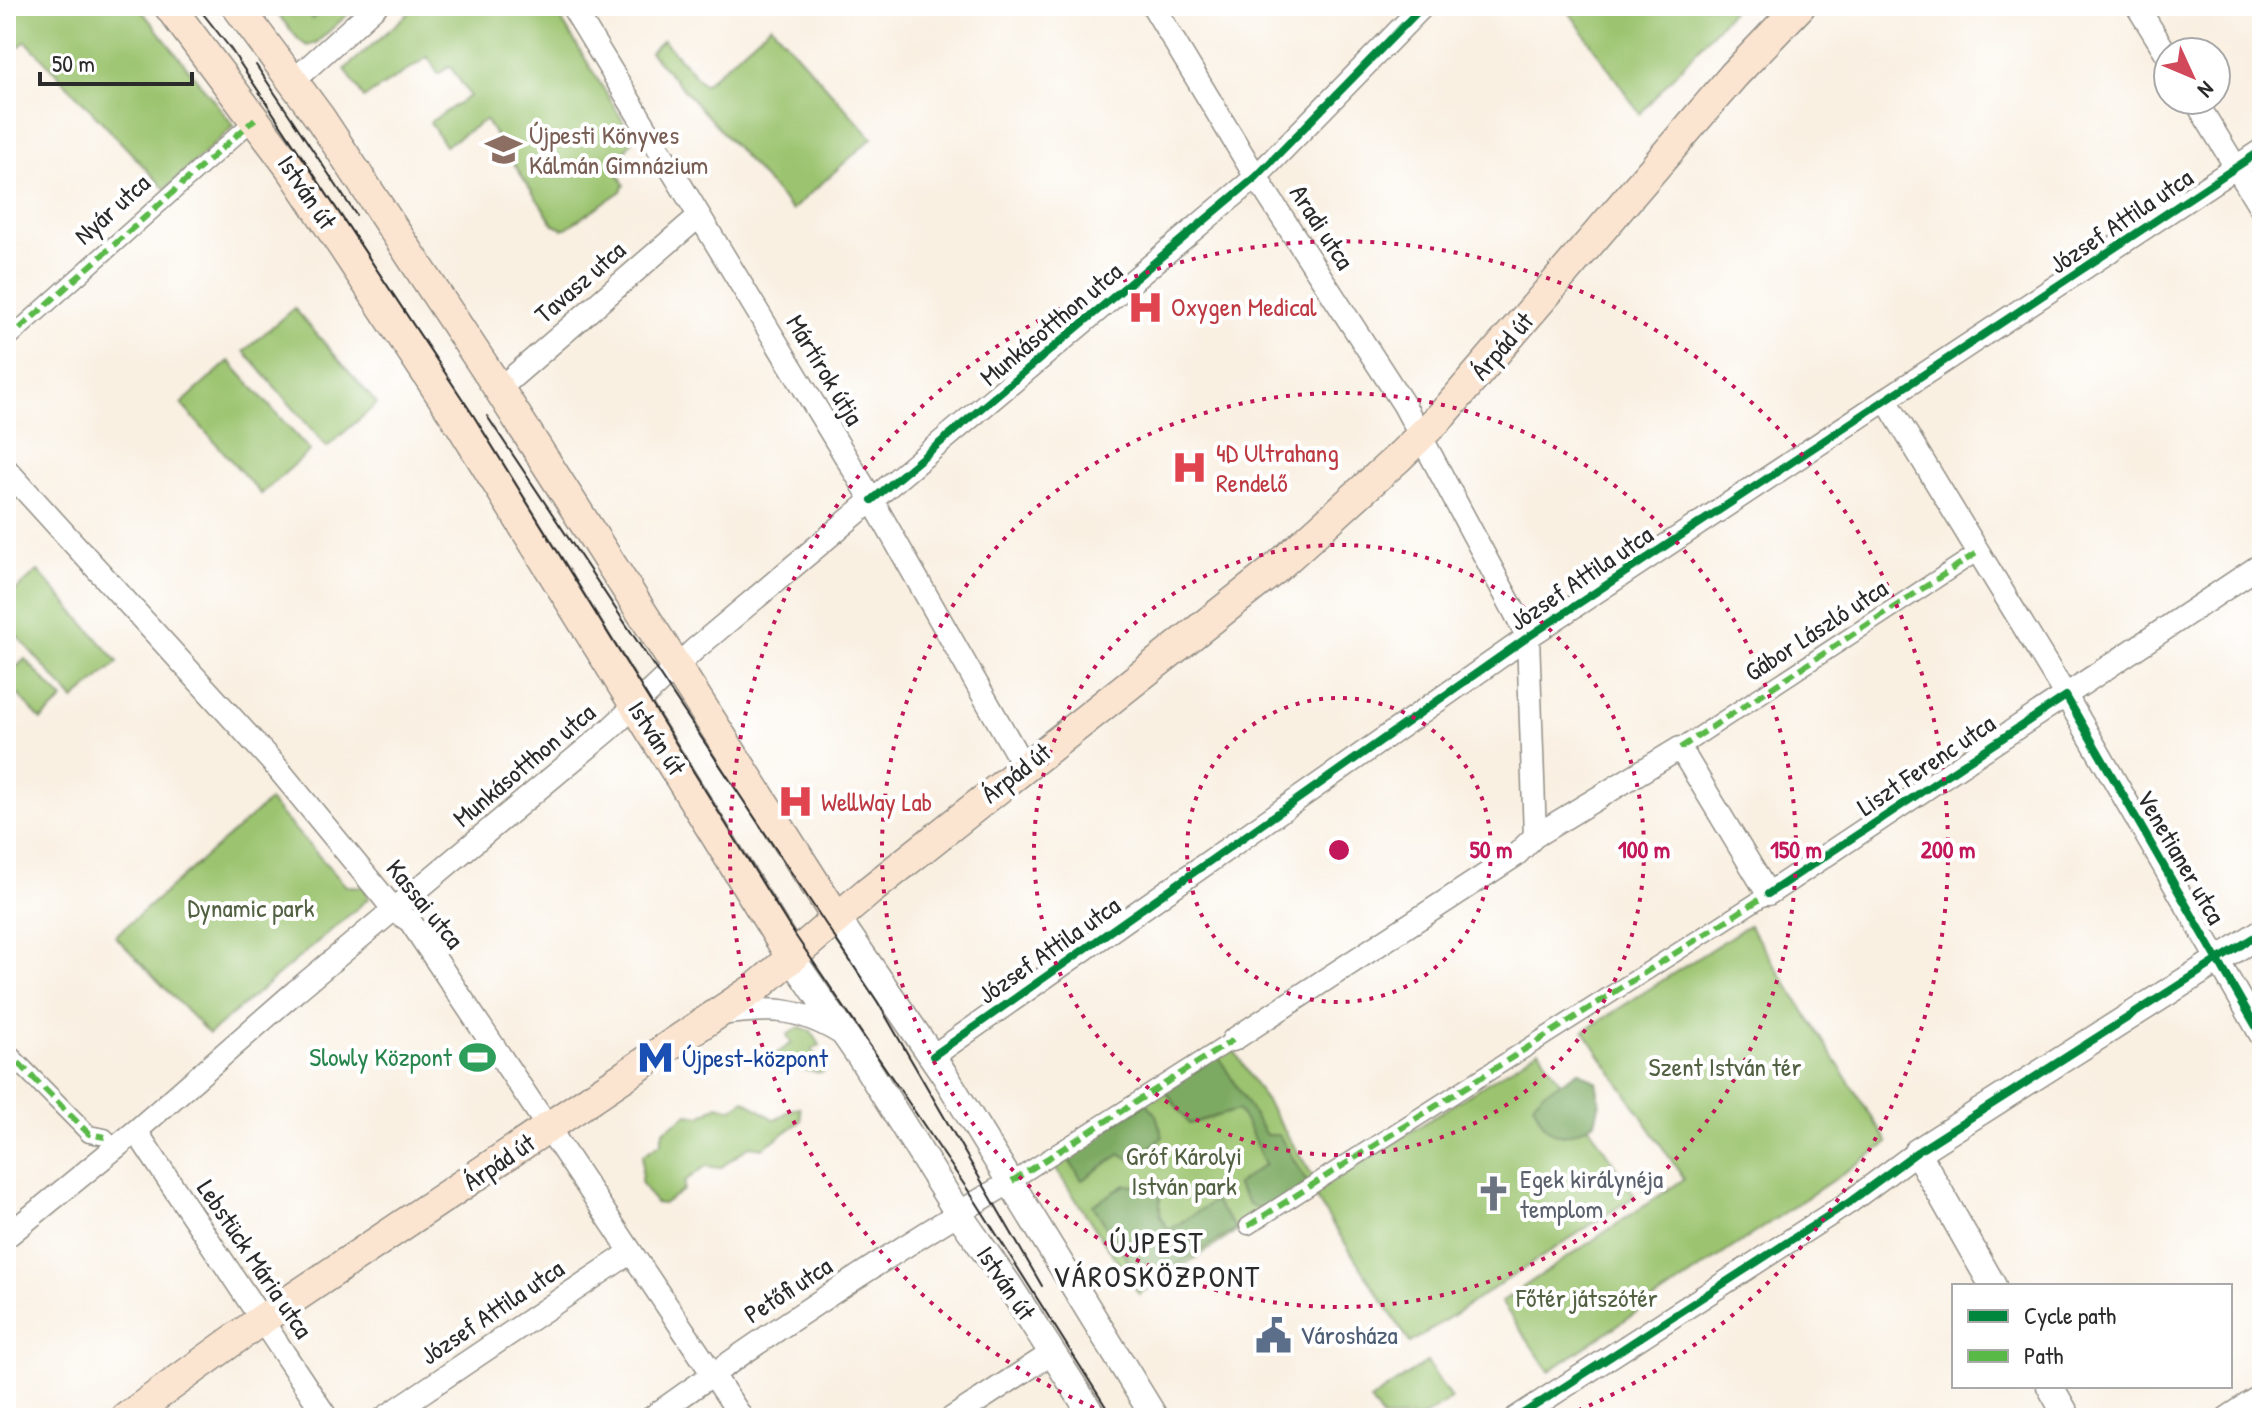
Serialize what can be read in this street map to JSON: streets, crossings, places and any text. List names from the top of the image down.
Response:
{
  "streets": {
    "main road": ["István út", "Árpád út"],
    "street": [
      "Nyár utca",
      "József Attila utca",
      "Aradi utca",
      "Tavasz utca",
      "Munkásotthon utca",
      "Mártírok útja",
      "Gábor László utca",
      "Liszt Ferenc utca",
      "Venetianer utca",
      "Kassai utca",
      "Lebstück Mária utca",
      "Petőfi utca"
    ]
  },
  "crossings": [
    ["István út", "Nyár utca"],
    ["István út", "József Attila utca"],
    ["István út", "Tavasz utca"],
    ["István út", "Munkásotthon utca"],
    ["István út", "Árpád út"],
    ["István út", "Petőfi utca"],
    ["József Attila utca", "Aradi utca"],
    ["József Attila utca", "Venetianer utca"],
    ["József Attila utca", "Kassai utca"],
    ["Aradi utca", "Munkásotthon utca"],
    ["Aradi utca", "Árpád út"],
    ["Tavasz utca", "Mártírok útja"],
    ["Munkásotthon utca", "Mártírok útja"],
    ["Munkásotthon utca", "Kassai utca"],
    ["Munkásotthon utca", "Lebstück Mária utca"],
    ["Árpád út", "Mártírok útja"],
    ["Árpád út", "Kassai utca"],
    ["Árpád út", "Lebstück Mária utca"],
    ["Gábor László utca", "Venetianer utca"],
    ["Liszt Ferenc utca", "Venetianer utca"],
    ["Kassai utca", "Petőfi utca"]
  ],
  "districts": ["ÚJPEST VÁROSKÖZPONT"],
  "parks": [
    "Dynamic park",
    "Szent István tér",
    "Gróf Károlyi István park",
    "Főtér játszótér"
  ],
  "places": {
    "school or university": ["Újpesti Könyves Kálmán Gimnázium"],
    "hospital": ["Oxygen Medical", "4D Ultrahang Rendelő", "WellWay Lab"],
    "sports": ["Slowly Központ"],
    "metro station": ["Újpest-központ"],
    "church": ["Egek királynéja templom"],
    "public building": ["Városháza"]
  },
  "legend": ["Cycle path", "Path"],
  "scale_bar": "50 m",
  "north": "bottom right",
  "rings": [
    "50 m",
    "100 m",
    "150 m",
    "200 m"
  ]
}
